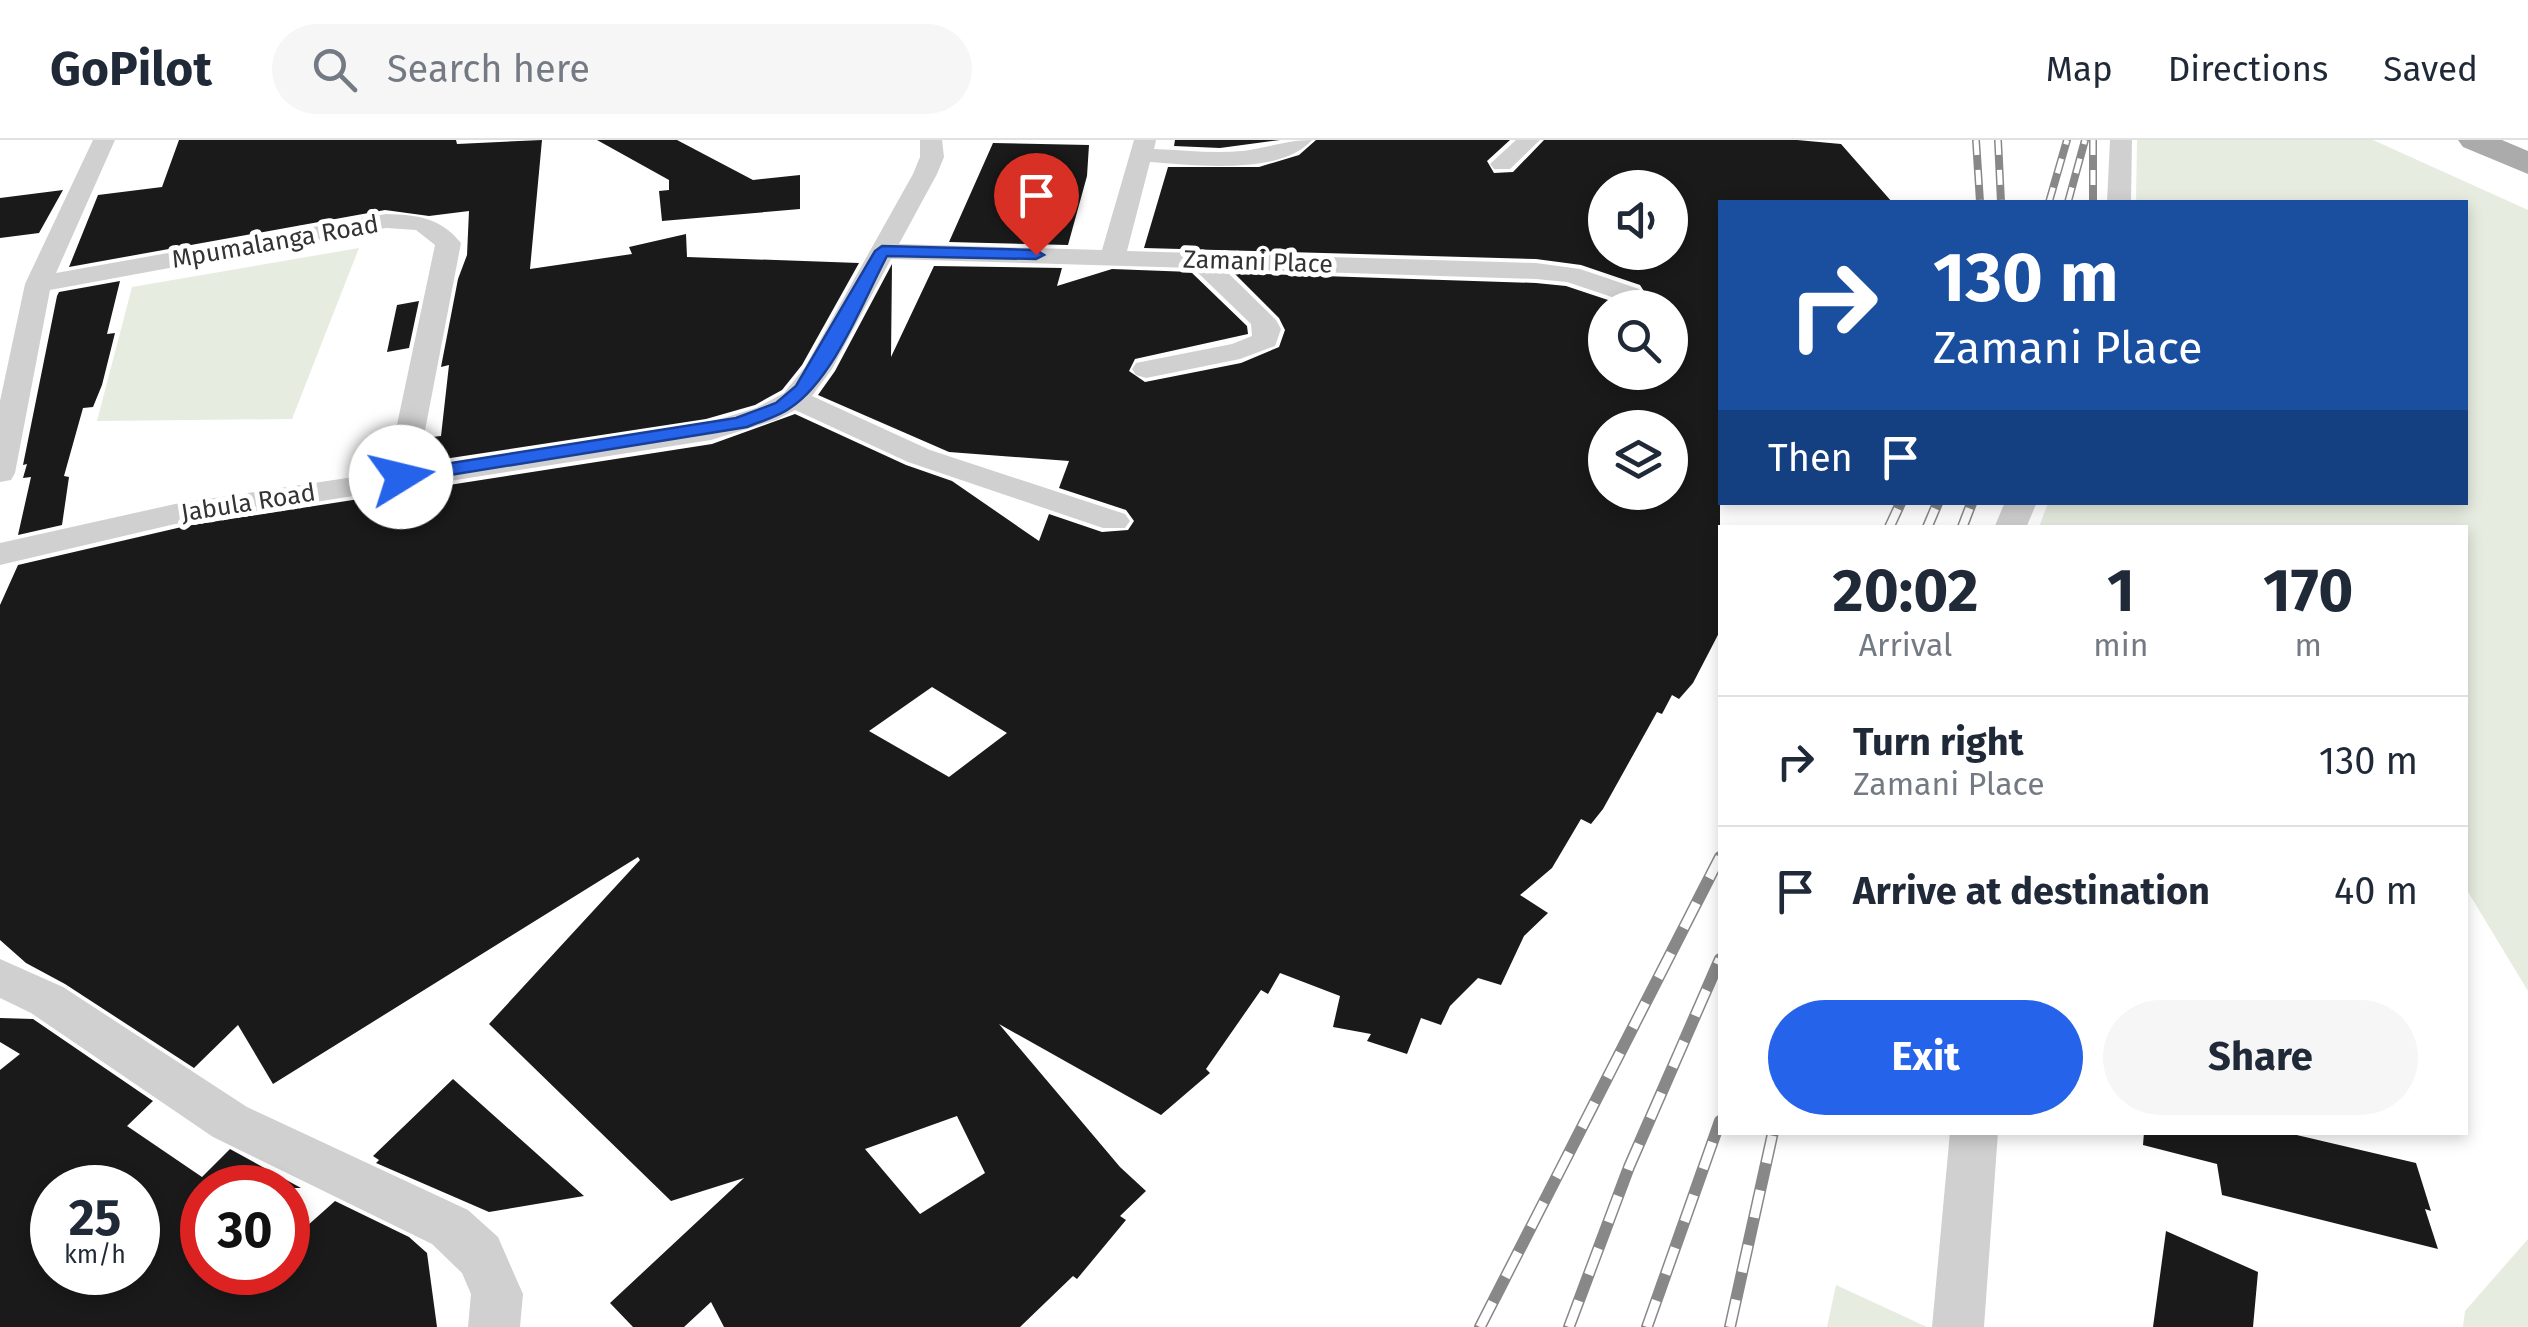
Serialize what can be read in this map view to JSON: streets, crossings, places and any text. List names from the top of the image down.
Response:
{
  "streets": {
    "street": ["Mpumalanga Road", "Zamani Place", "Jabula Road"]
  },
  "crossings": [
    ["Mpumalanga Road", "Jabula Road"],
    ["Zamani Place", "Jabula Road"]
  ],
  "page": {
    "header": "GoPilot",
    "search": "Search here",
    "nav": ["Map", "Directions", "Saved"],
    "turn": ["130 m", "Zamani Place"],
    "then": "Then",
    "eta": [
      "20:02",
      "Arrival",
      "1",
      "min",
      "170",
      "m"
    ],
    "list": [
      {
        "name": "Turn right",
        "note": "Zamani Place",
        "value": "130 m"
      },
      {
        "name": "Arrive at destination",
        "value": "40 m"
      }
    ],
    "buttons": ["Exit", "Share"],
    "speed": "25 km/h",
    "limit": "30"
  }
}
